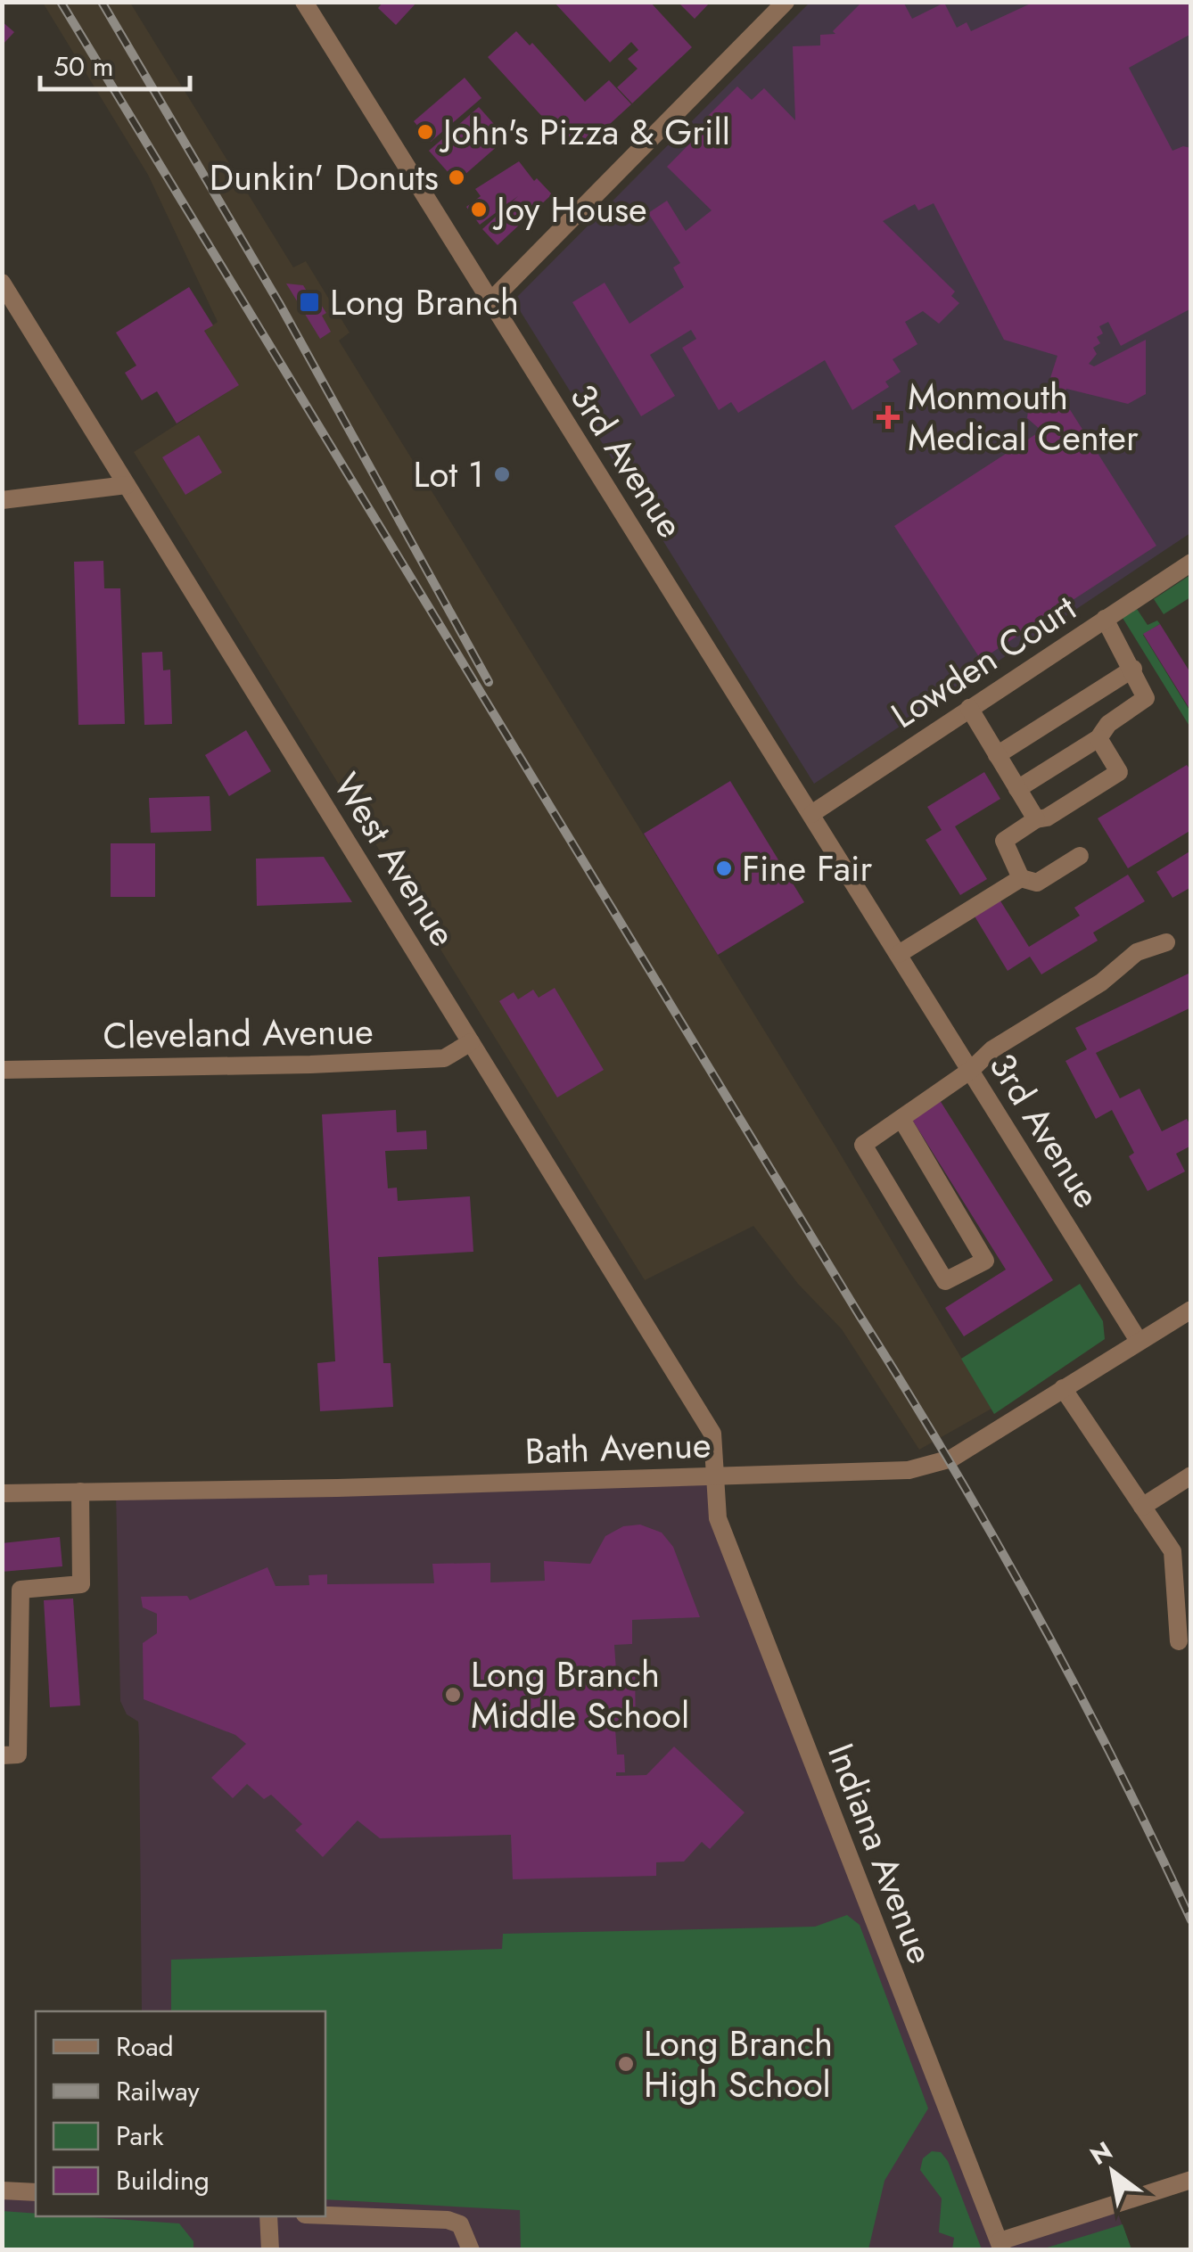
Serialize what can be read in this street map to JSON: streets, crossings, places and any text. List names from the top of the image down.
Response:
{
  "streets": {
    "street": [
      "3rd Avenue",
      "Lowden Court",
      "West Avenue",
      "Cleveland Avenue",
      "Bath Avenue",
      "Indiana Avenue"
    ]
  },
  "crossings": [
    ["3rd Avenue", "Lowden Court"],
    ["3rd Avenue", "Bath Avenue"],
    ["West Avenue", "Cleveland Avenue"],
    ["West Avenue", "Bath Avenue"],
    ["West Avenue", "Indiana Avenue"],
    ["Bath Avenue", "Indiana Avenue"]
  ],
  "places": {
    "other": [
      "John's Pizza & Grill",
      "Dunkin' Donuts",
      "Joy House",
      "Lot 1",
      "Fine Fair",
      "Long Branch Middle School",
      "Long Branch High School"
    ],
    "transit": ["Long Branch"],
    "health": ["Monmouth Medical Center"]
  },
  "legend": [
    "Road",
    "Railway",
    "Park",
    "Building"
  ],
  "scale_bar": "50 m",
  "north": "top left"
}
